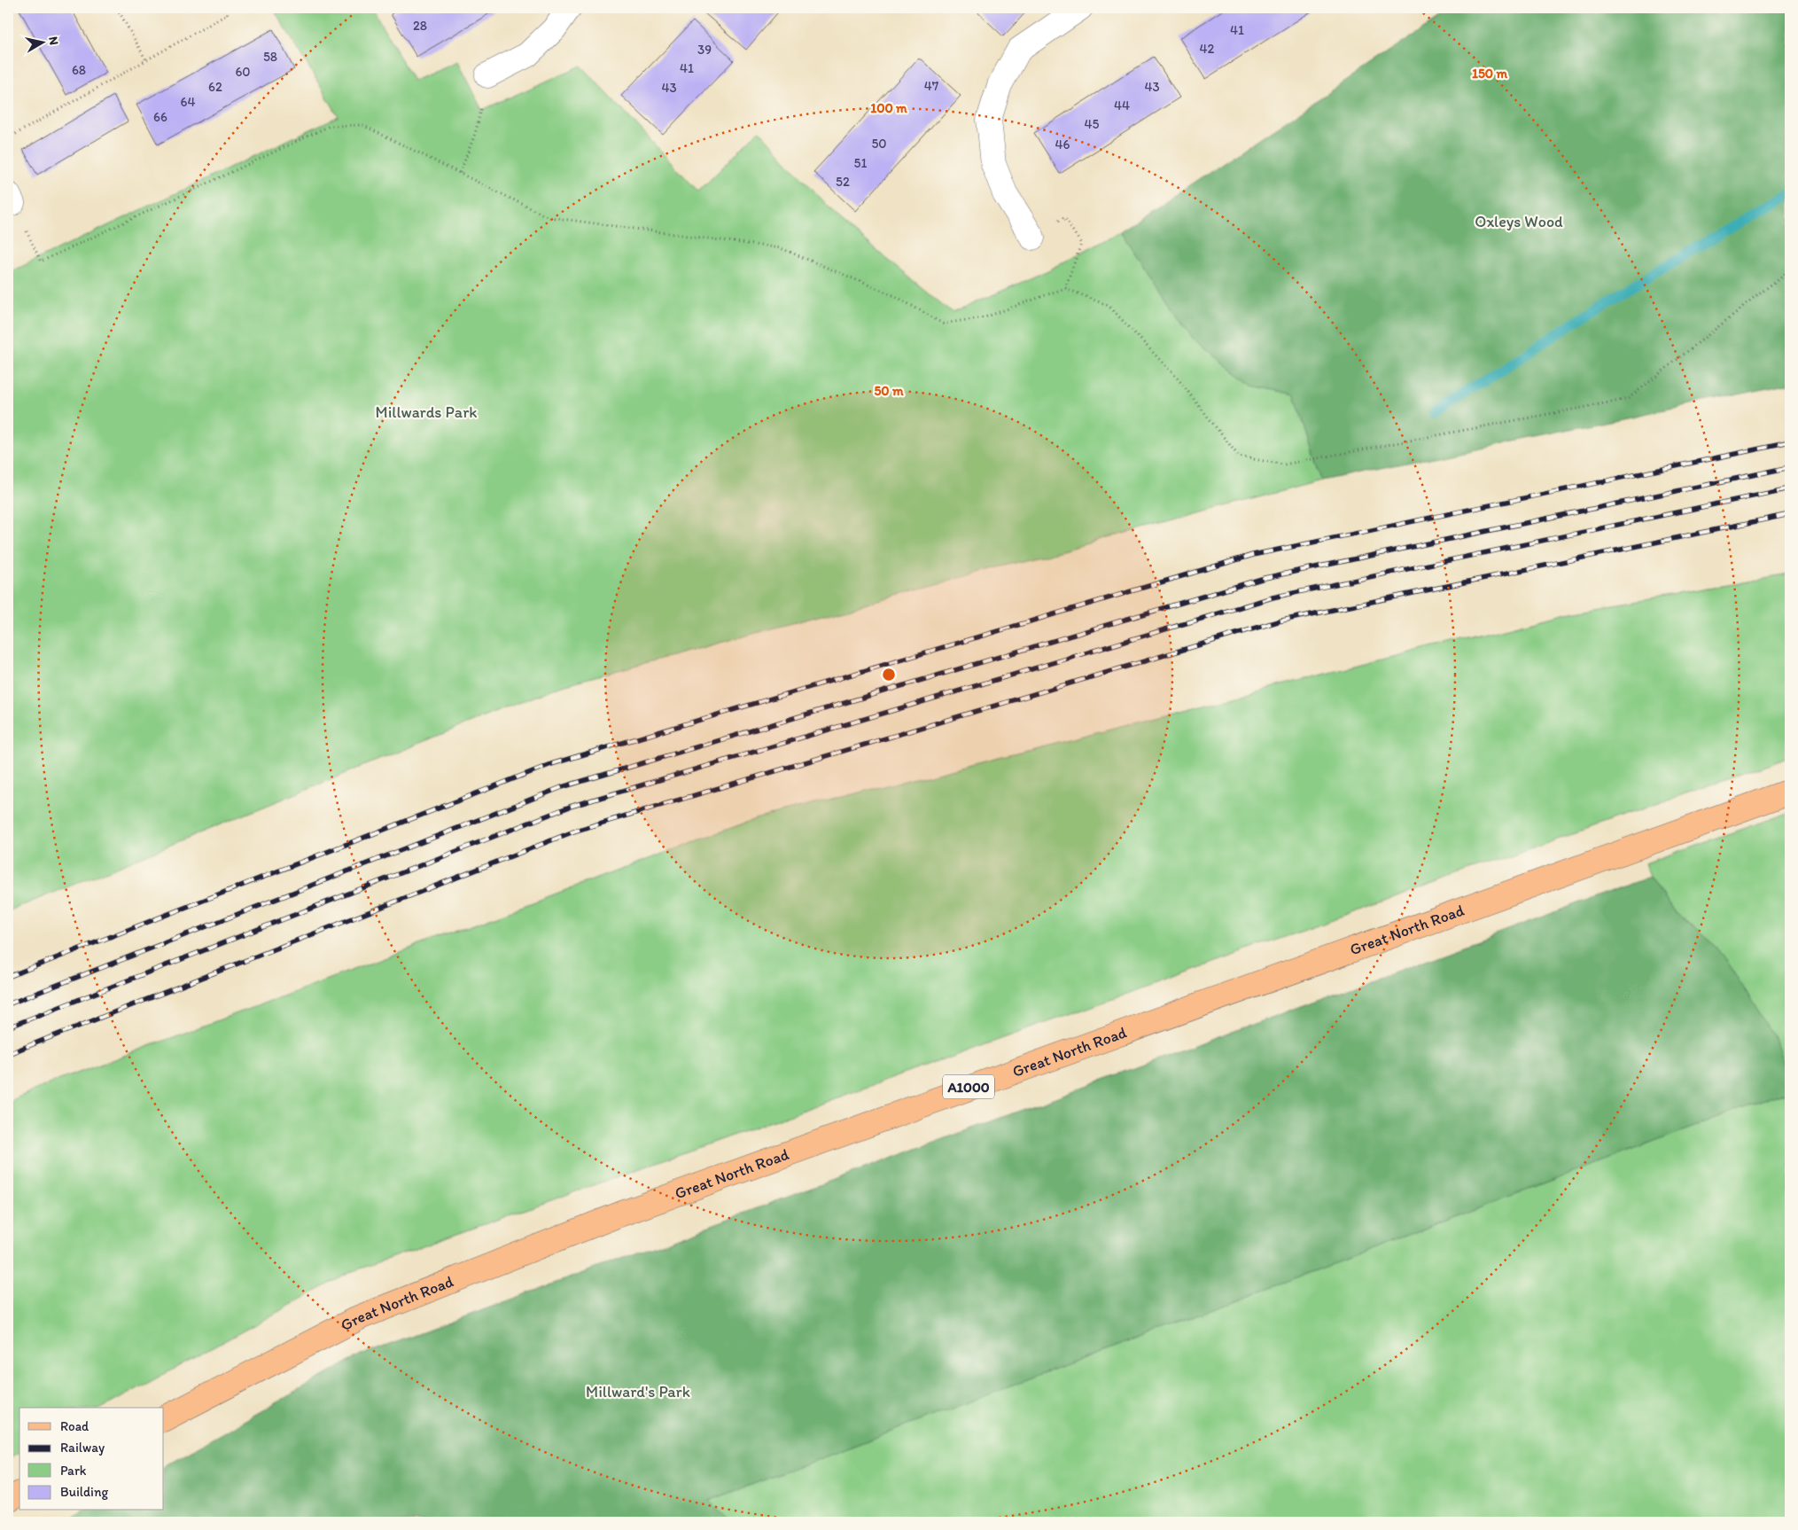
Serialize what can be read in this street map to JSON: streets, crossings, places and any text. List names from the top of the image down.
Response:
{
  "streets": {
    "main road": ["Great North Road", "A1000"]
  },
  "parks": ["Oxleys Wood", "Millwards Park", "Millward's Park"],
  "house_numbers": [
    "28",
    "41",
    "42",
    "39",
    "58",
    "41",
    "68",
    "60",
    "47",
    "62",
    "43",
    "43",
    "64",
    "44",
    "66",
    "45",
    "50",
    "46",
    "51",
    "52"
  ],
  "legend": [
    "Road",
    "Railway",
    "Park",
    "Building"
  ],
  "north": "right",
  "rings": ["150 m", "100 m", "50 m"]
}
